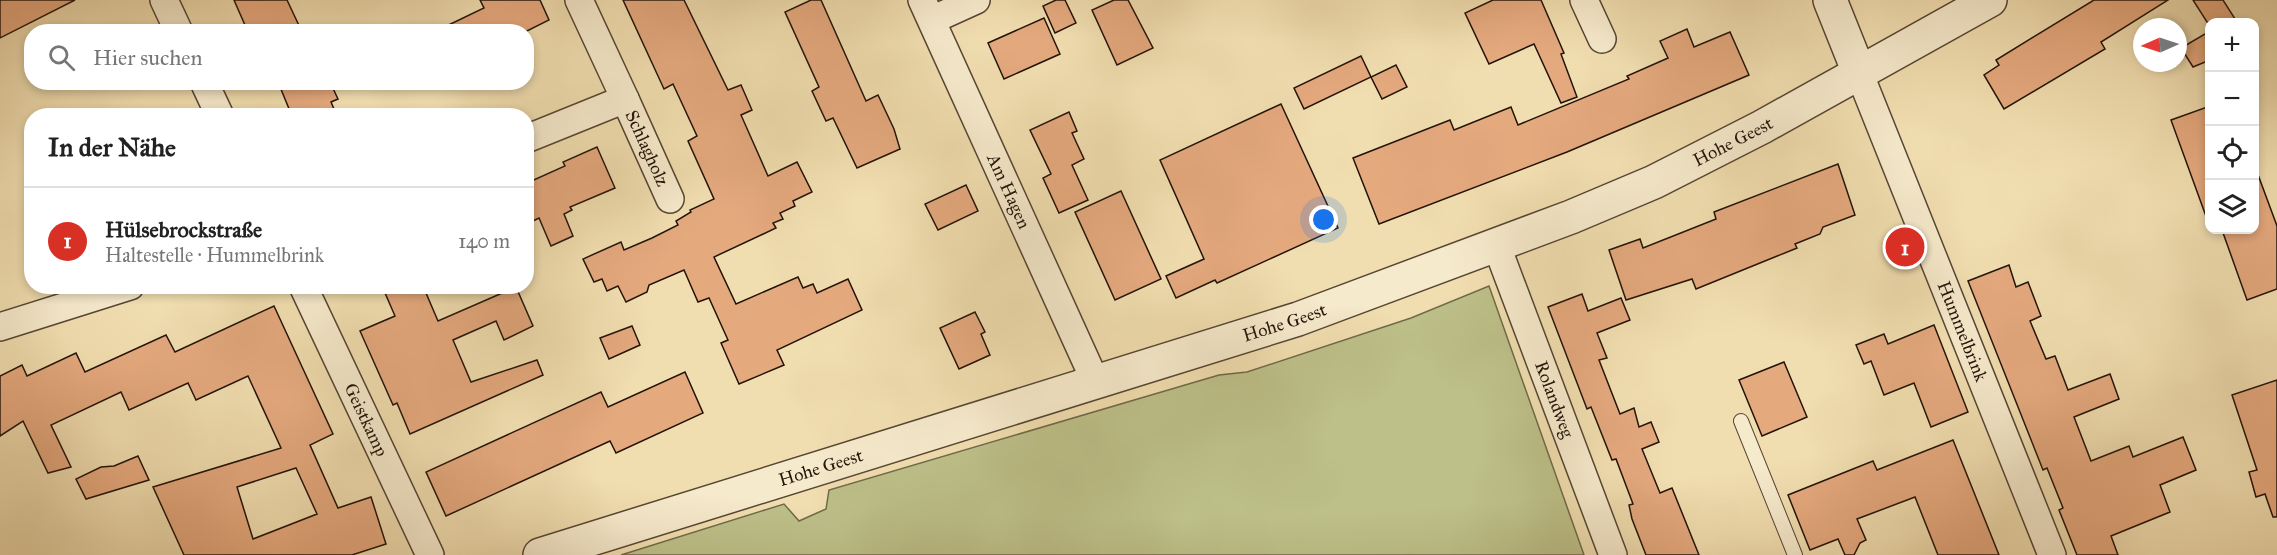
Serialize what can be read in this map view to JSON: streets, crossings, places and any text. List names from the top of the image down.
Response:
{
  "streets": {
    "street": [
      "Hohe Geest",
      "Schlagholz",
      "Am Hagen",
      "Hummelbrink",
      "Rolandweg",
      "Geistkamp"
    ]
  },
  "crossings": [
    ["Hohe Geest", "Am Hagen"],
    ["Hohe Geest", "Hummelbrink"],
    ["Hohe Geest", "Rolandweg"]
  ],
  "north": "left",
  "page": {
    "map_buttons": ["+", "−"],
    "search": "Hier suchen",
    "heading": "In der Nähe",
    "list": [
      {
        "mark": "1",
        "name": "Hülsebrockstraße",
        "note": "Haltestelle · Hummelbrink",
        "value": "140 m"
      }
    ],
    "pins": "1"
  }
}
